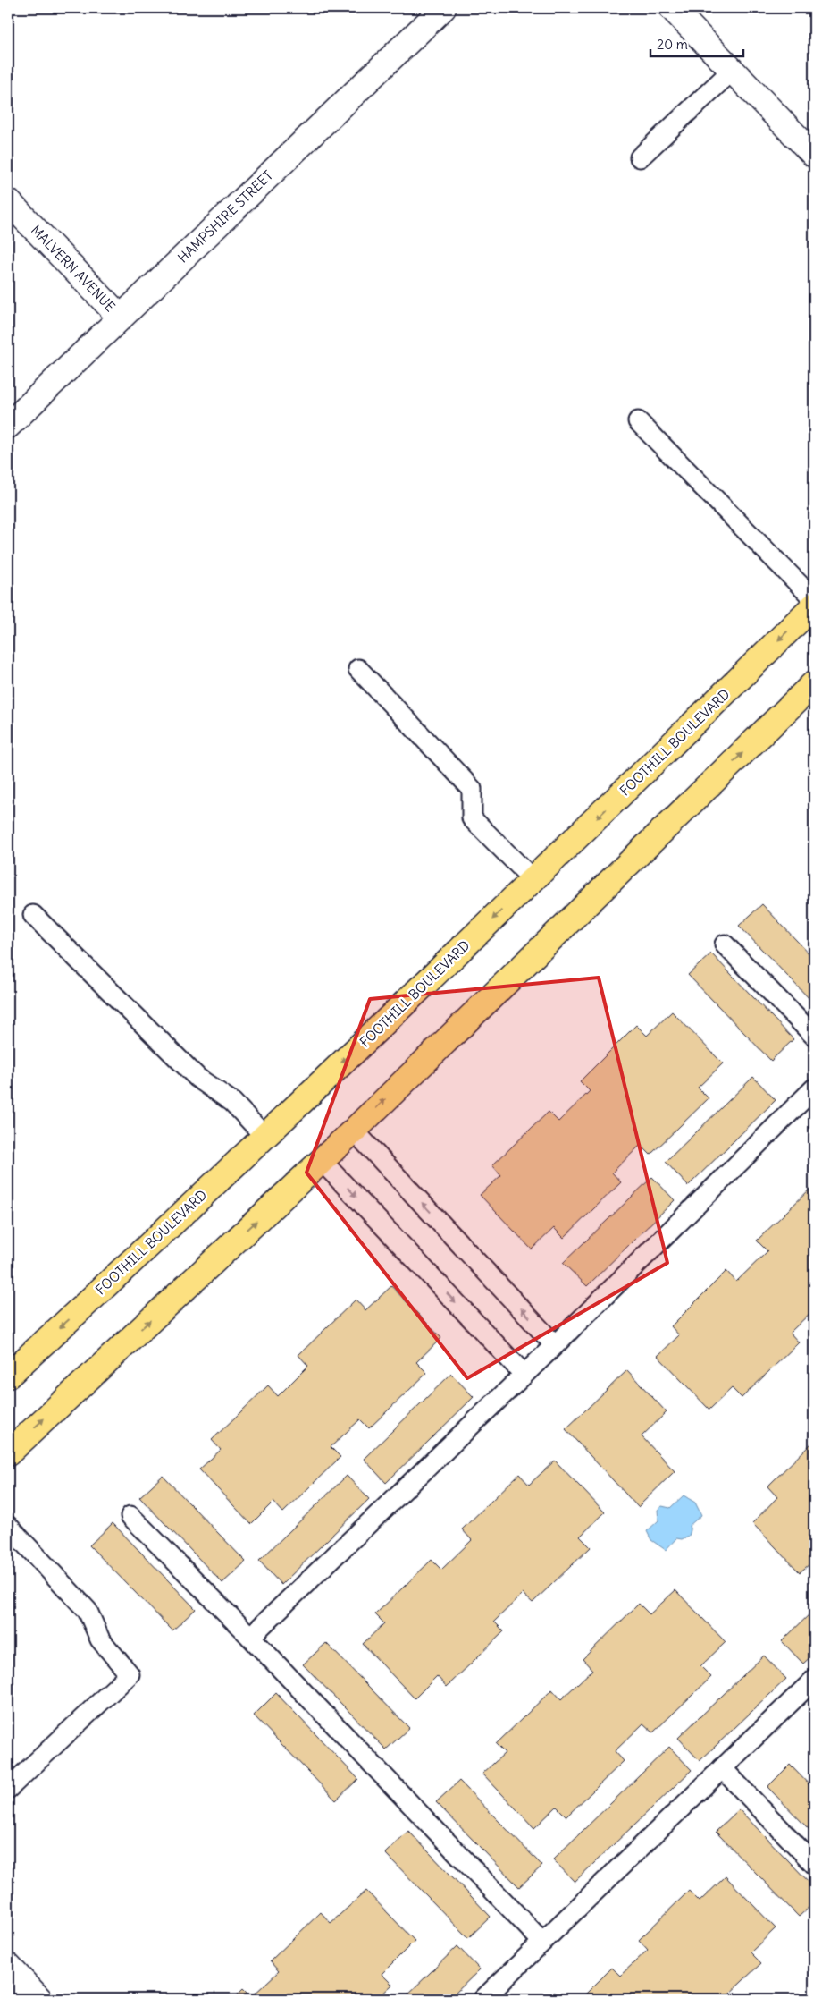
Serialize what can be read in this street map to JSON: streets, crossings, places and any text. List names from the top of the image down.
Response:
{
  "streets": {
    "main road": ["FOOTHILL BOULEVARD"],
    "street": ["HAMPSHIRE STREET", "MALVERN AVENUE"]
  },
  "crossings": [
    ["HAMPSHIRE STREET", "MALVERN AVENUE"]
  ],
  "scale_bar": "20 m"
}
